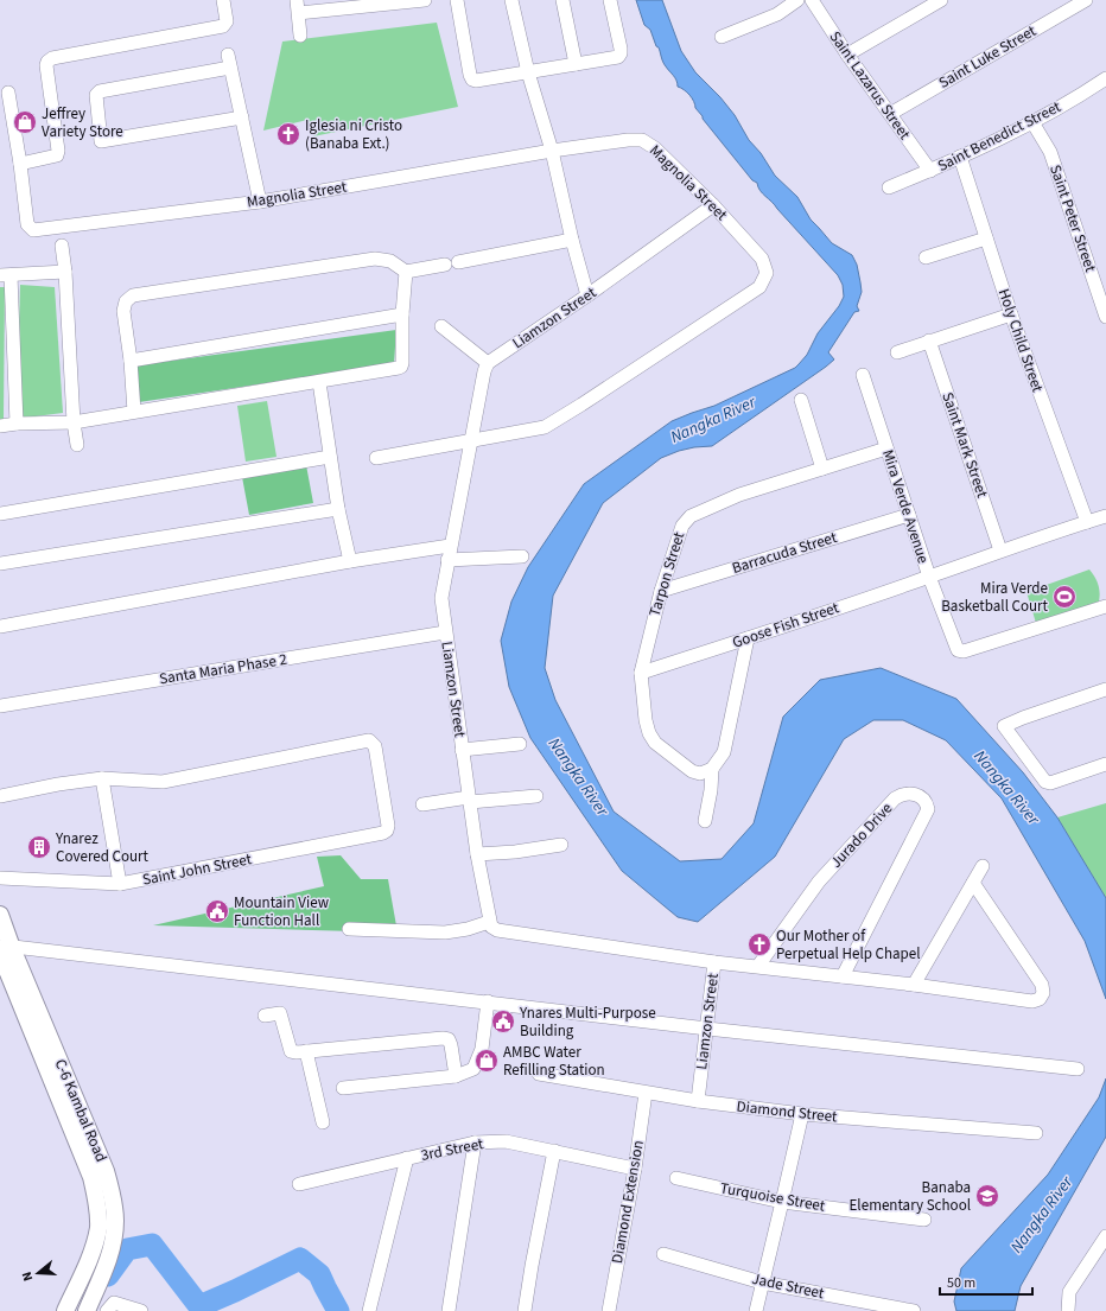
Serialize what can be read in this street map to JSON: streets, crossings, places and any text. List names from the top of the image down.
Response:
{
  "streets": {
    "main road": ["C-6 Kambal Road"],
    "street": [
      "Saint Luke Street",
      "Saint Lazarus Street",
      "Saint Benedict Street",
      "Magnolia Street",
      "Saint Peter Street",
      "Liamzon Street",
      "Holy Child Street",
      "Saint Mark Street",
      "Mira Verde Avenue",
      "Barracuda Street",
      "Tarpon Street",
      "Goose Fish Street",
      "Santa Maria Phase 2",
      "Jurado Drive",
      "Saint John Street",
      "Diamond Street",
      "3rd Street",
      "Turquoise Street",
      "Diamond Extension",
      "Jade Street"
    ]
  },
  "crossings": [
    ["Saint Luke Street", "Saint Lazarus Street"],
    ["Saint Lazarus Street", "Saint Benedict Street"],
    ["Saint Benedict Street", "Saint Peter Street"],
    ["Saint Benedict Street", "Holy Child Street"],
    ["Magnolia Street", "Liamzon Street"],
    ["Liamzon Street", "Santa Maria Phase 2"],
    ["Liamzon Street", "Diamond Street"],
    ["Holy Child Street", "Goose Fish Street"],
    ["Saint Mark Street", "Goose Fish Street"],
    ["Mira Verde Avenue", "Barracuda Street"],
    ["Mira Verde Avenue", "Tarpon Street"],
    ["Mira Verde Avenue", "Goose Fish Street"],
    ["Barracuda Street", "Tarpon Street"],
    ["Tarpon Street", "Goose Fish Street"],
    ["Diamond Street", "Diamond Extension"],
    ["3rd Street", "Diamond Extension"]
  ],
  "water": ["Nangka River"],
  "places": {
    "shop": ["Jeffrey Variety Store", "AMBC Water Refilling Station"],
    "church": ["Iglesia ni Cristo (Banaba Ext.)", "Our Mother of Perpetual Help Chapel"],
    "sports": ["Mira Verde Basketball Court"],
    "building": ["Ynarez Covered Court"],
    "public building": ["Mountain View Function Hall", "Ynares Multi-Purpose Building"],
    "school or university": ["Banaba Elementary School"]
  },
  "scale_bar": "50 m",
  "north": "left"
}
